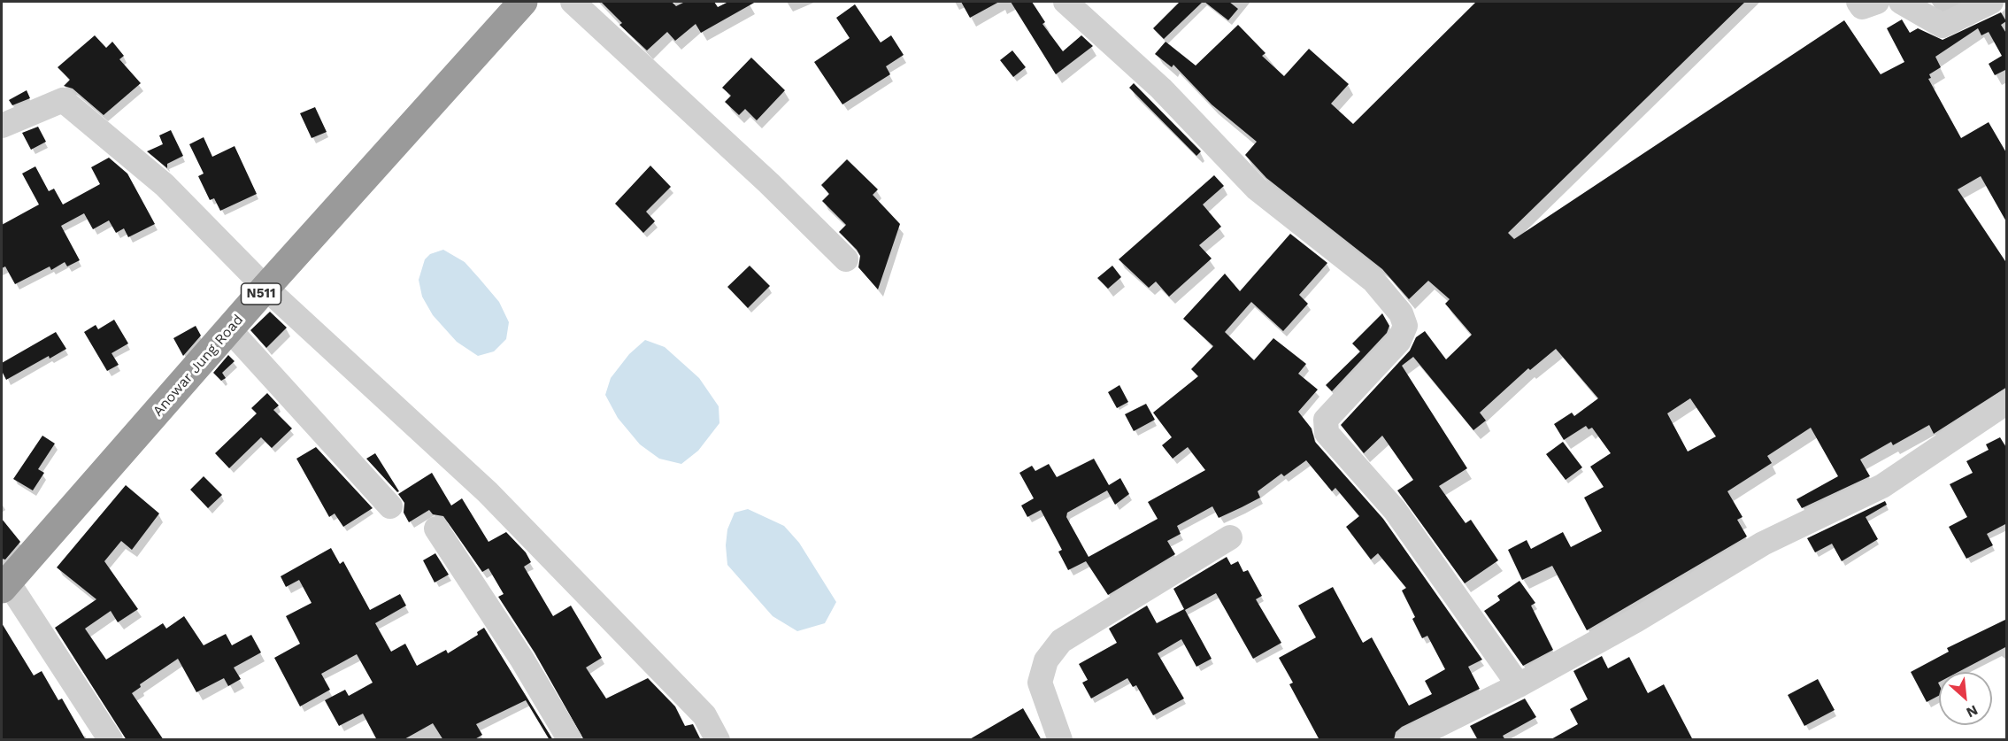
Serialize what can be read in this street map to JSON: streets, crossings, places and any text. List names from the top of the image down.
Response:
{
  "streets": {
    "highway": ["N511", "Anowar Jung Road"]
  },
  "north": "bottom right"
}
